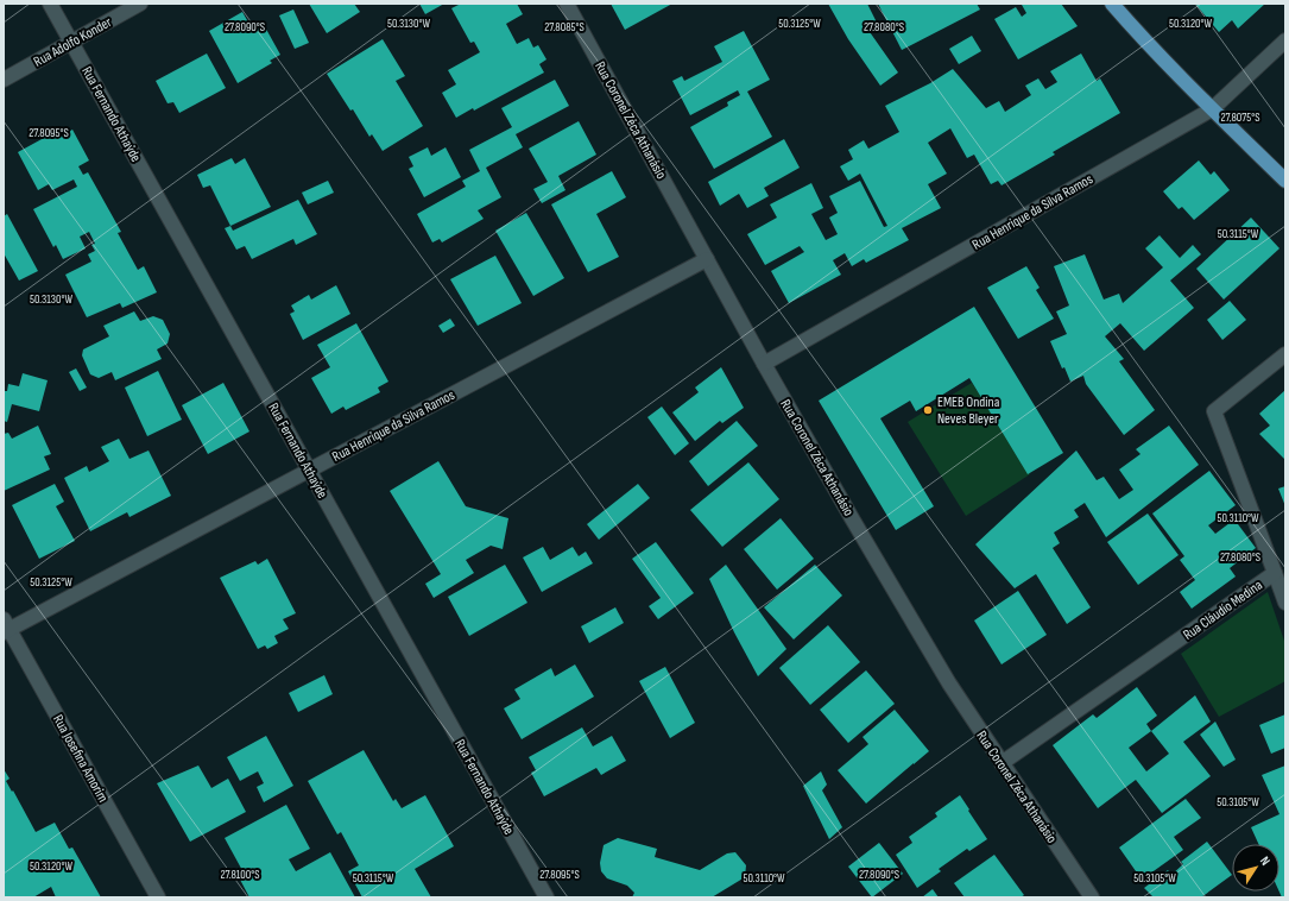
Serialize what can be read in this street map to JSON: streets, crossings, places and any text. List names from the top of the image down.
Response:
{
  "streets": {
    "street": [
      "Rua Adolfo Konder",
      "Rua Fernando Athaýde",
      "Rua Coronel Zéca Athanásio",
      "Rua Henrique da Silva Ramos",
      "Rua Cláudio Medina",
      "Rua Josefina Amorim"
    ]
  },
  "crossings": [
    ["Rua Adolfo Konder", "Rua Fernando Athaýde"],
    ["Rua Fernando Athaýde", "Rua Henrique da Silva Ramos"],
    ["Rua Coronel Zéca Athanásio", "Rua Henrique da Silva Ramos"],
    ["Rua Coronel Zéca Athanásio", "Rua Cláudio Medina"],
    ["Rua Henrique da Silva Ramos", "Rua Josefina Amorim"]
  ],
  "places": ["EMEB Ondina Neves Bleyer"],
  "north": "top right",
  "coordinates": [
    "50.3130°W",
    "50.3125°W",
    "50.3120°W",
    "27.8090°S",
    "27.8085°S",
    "27.8080°S",
    "27.8075°S",
    "27.8095°S",
    "50.3115°W",
    "50.3110°W",
    "50.3105°W",
    "27.8100°S"
  ]
}
